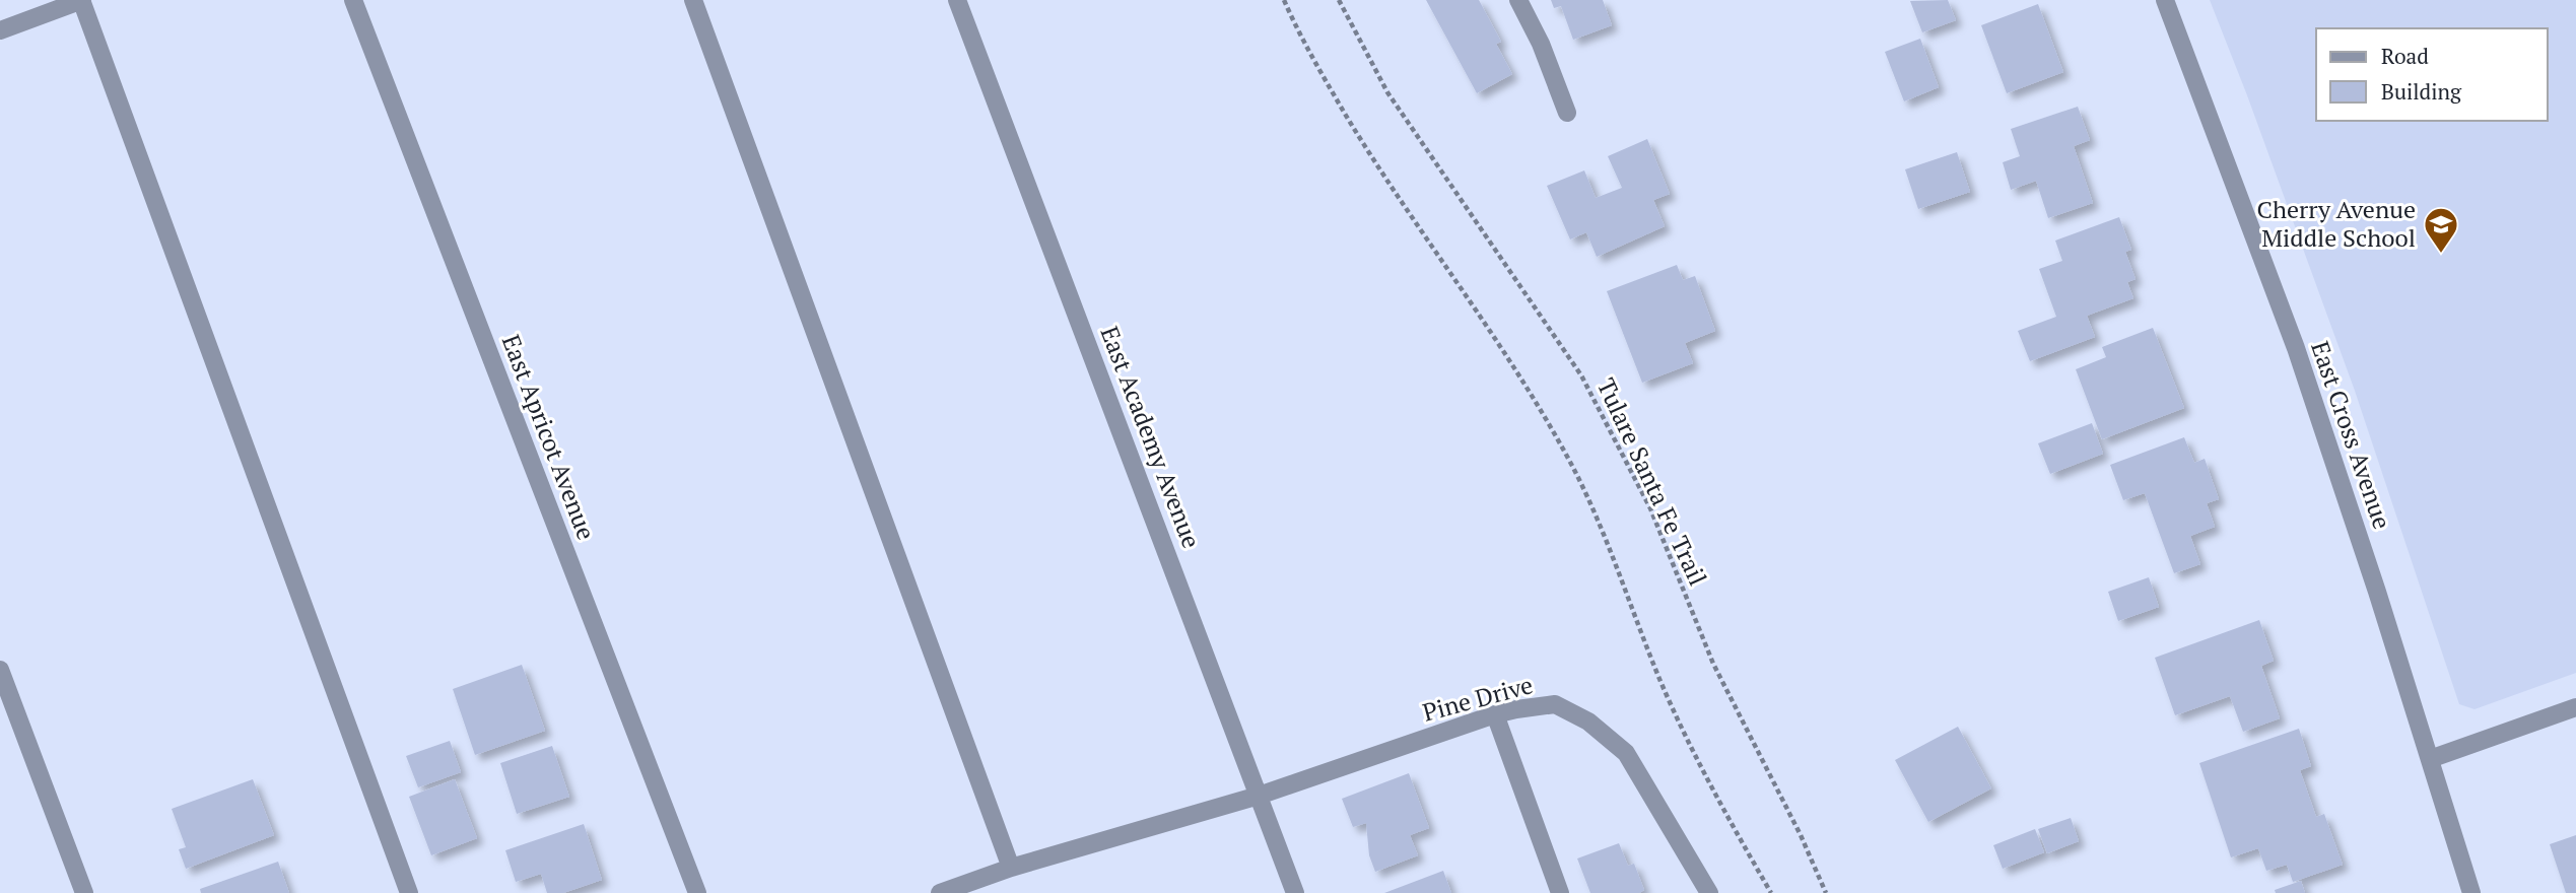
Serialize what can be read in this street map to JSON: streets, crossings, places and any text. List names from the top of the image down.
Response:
{
  "streets": {
    "street": [
      "East Cross Avenue",
      "East Apricot Avenue",
      "East Academy Avenue",
      "Pine Drive"
    ],
    "path": ["Tulare Santa Fe Trail"]
  },
  "crossings": [
    ["East Academy Avenue", "Pine Drive"]
  ],
  "places": {
    "school or university": ["Cherry Avenue Middle School"]
  },
  "legend": ["Road", "Building"]
}
